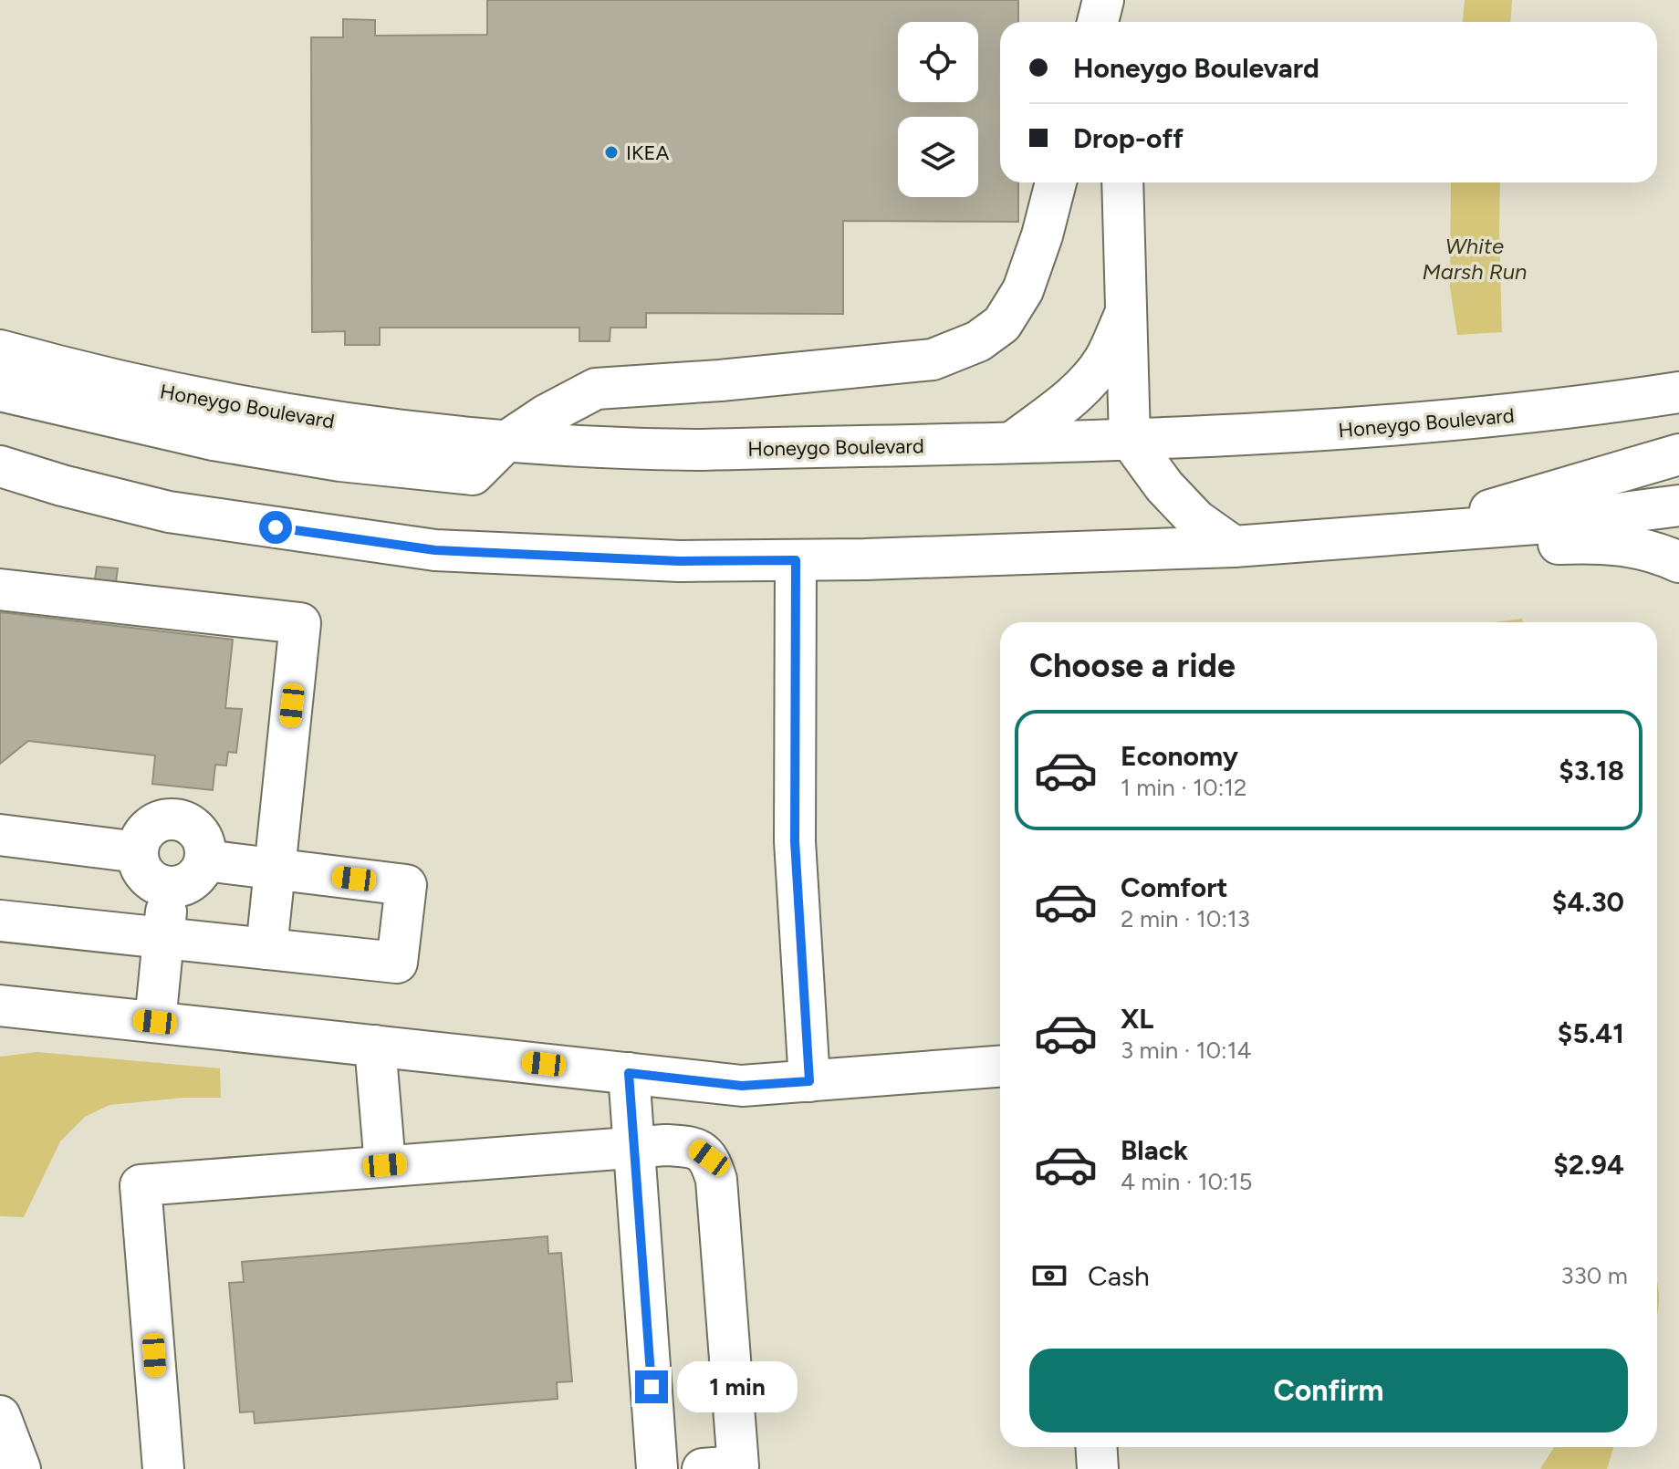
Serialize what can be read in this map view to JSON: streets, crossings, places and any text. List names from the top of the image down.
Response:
{
  "streets": {
    "main road": ["Honeygo Boulevard"]
  },
  "water": ["White Marsh Run"],
  "places": ["IKEA"],
  "page": {
    "banner": ["Honeygo Boulevard", "Drop-off"],
    "heading": "Choose a ride",
    "list": [
      {
        "name": "Economy",
        "note": "1 min · 10:12",
        "value": "$3.18"
      },
      {
        "name": "Comfort",
        "note": "2 min · 10:13",
        "value": "$4.30"
      },
      {
        "name": "XL",
        "note": "3 min · 10:14",
        "value": "$5.41"
      },
      {
        "name": "Black",
        "note": "4 min · 10:15",
        "value": "$2.94"
      }
    ],
    "pay": ["Cash", "330 m"],
    "buttons": "Confirm",
    "bubble": "1 min"
  }
}
